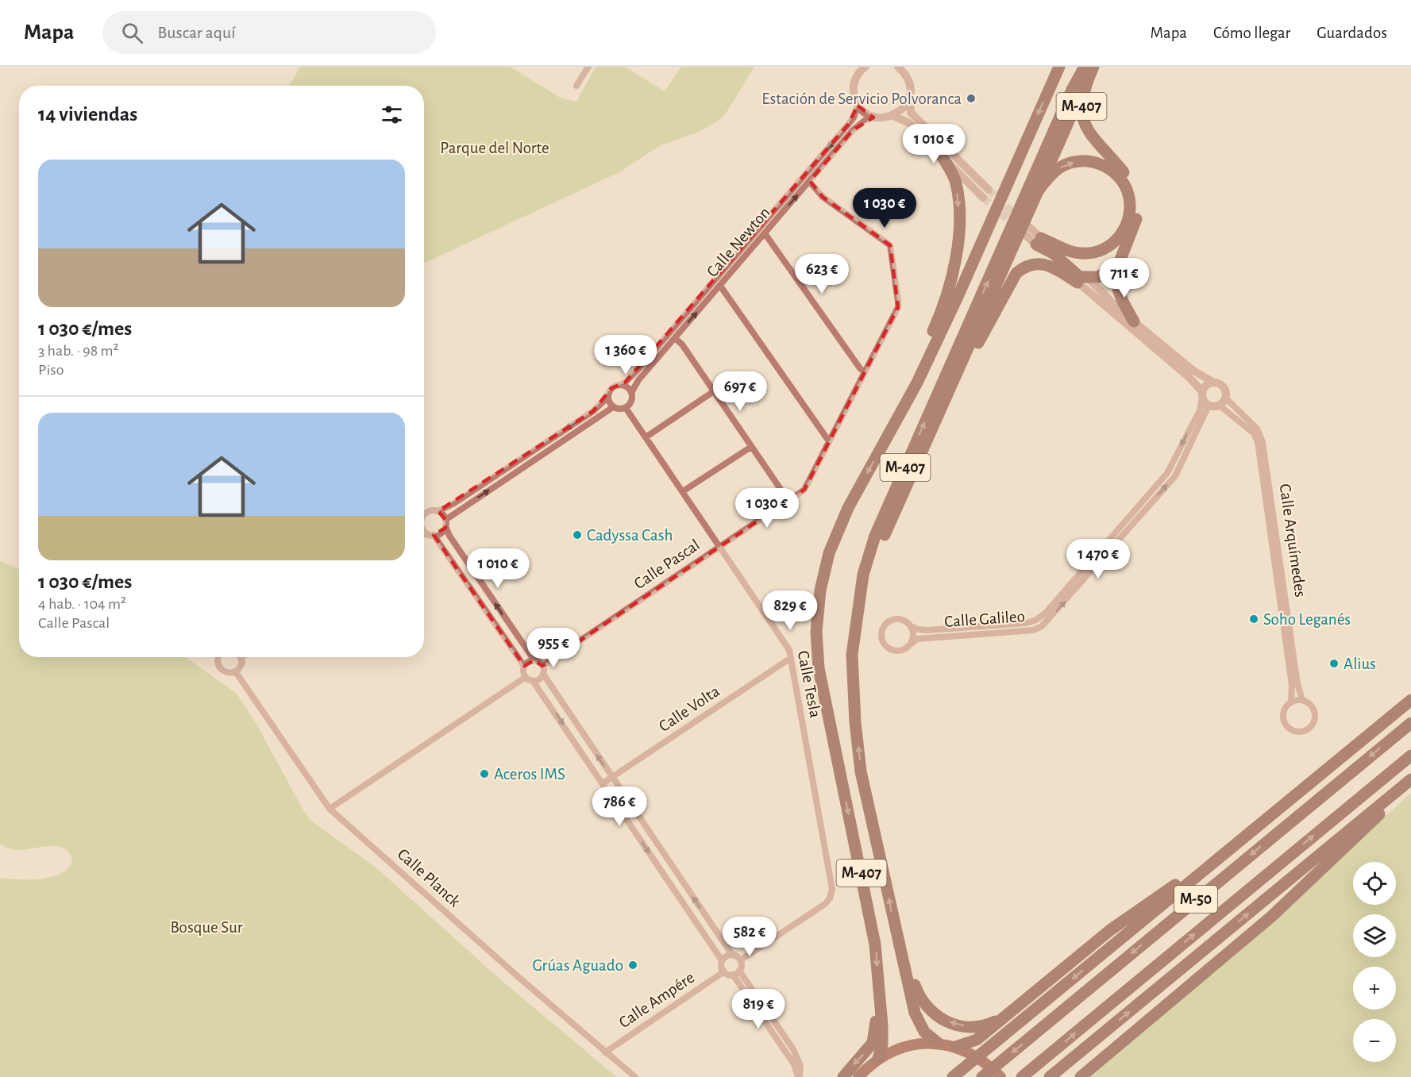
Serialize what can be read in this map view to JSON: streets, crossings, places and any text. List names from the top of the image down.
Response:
{
  "streets": {
    "highway": ["M-407", "M-50"],
    "street": [
      "Calle Newton",
      "Calle Arquímedes",
      "Calle Pascal",
      "Calle Galileo",
      "Calle Tesla",
      "Calle Volta",
      "Calle Planck",
      "Calle Ampére"
    ]
  },
  "crossings": [
    ["Calle Newton", "Calle Pascal"],
    ["Calle Newton", "Calle Tesla"],
    ["Calle Arquímedes", "Calle Galileo"],
    ["Calle Pascal", "Calle Tesla"],
    ["Calle Tesla", "Calle Volta"],
    ["Calle Tesla", "Calle Ampére"],
    ["Calle Planck", "Calle Ampére"]
  ],
  "parks": ["Parque del Norte", "Bosque Sur"],
  "places": [
    "Estación de Servicio Polvoranca",
    "Cadyssa Cash",
    "Soho Leganés",
    "Alius",
    "Aceros IMS",
    "Grúas Aguado"
  ],
  "page": {
    "header": "Mapa",
    "search": "Buscar aquí",
    "nav": ["Mapa", "Cómo llegar", "Guardados"],
    "heading": "14 viviendas",
    "price": [
      "1 010 €",
      "1 030 €",
      "623 €",
      "711 €",
      "1 360 €",
      "697 €",
      "1 030 €",
      "1 470 €",
      "1 010 €",
      "829 €",
      "955 €",
      "786 €",
      "582 €",
      "819 €"
    ],
    "list": [
      {
        "name": "1 030 €/mes",
        "note": "3 hab. · 98 m² · Piso"
      },
      {
        "name": "1 030 €/mes",
        "note": "4 hab. · 104 m² · Calle Pascal"
      }
    ],
    "map_buttons": ["+", "−"]
  }
}
